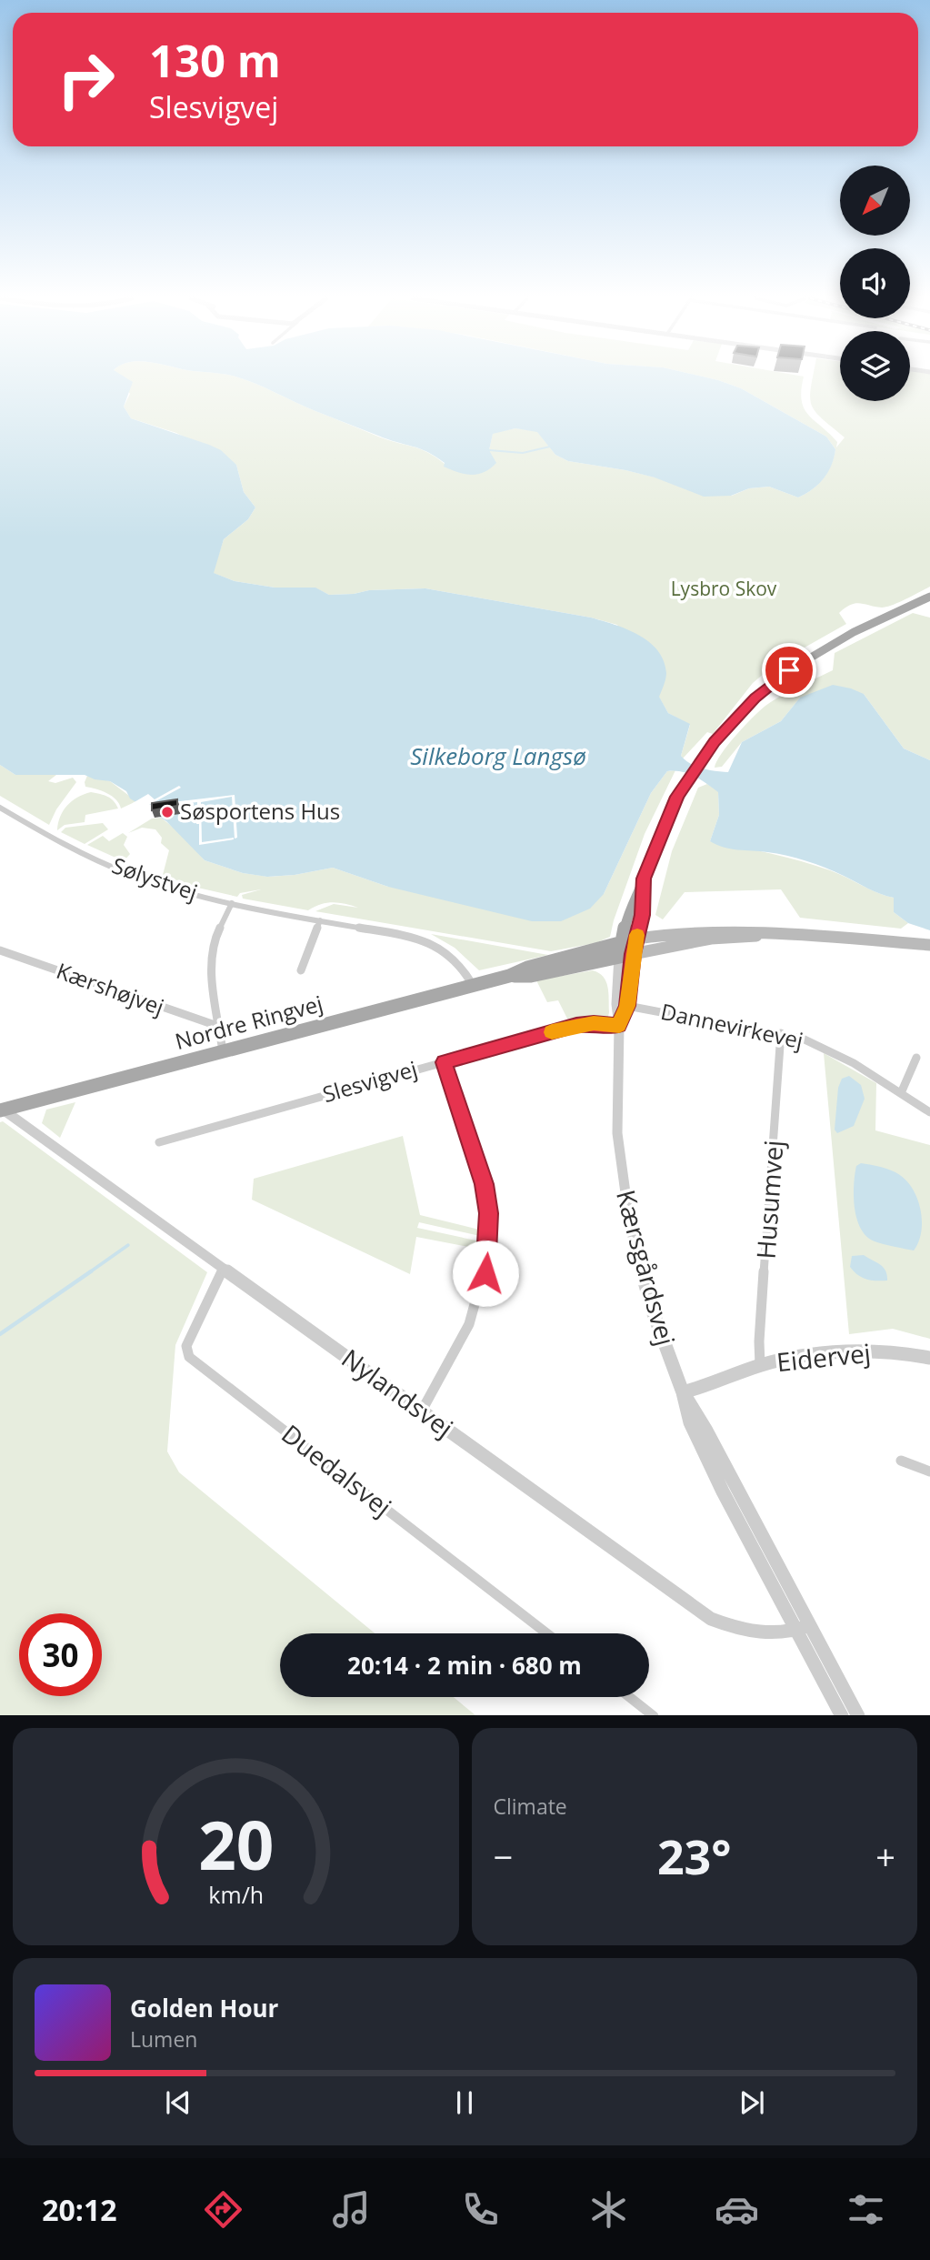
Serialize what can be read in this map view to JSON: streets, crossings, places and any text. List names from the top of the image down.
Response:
{
  "streets": {
    "main road": ["Nordre Ringvej"],
    "street": [
      "Sølystvej",
      "Kærshøjvej",
      "Dannevirkevej",
      "Slesvigvej",
      "Husumvej",
      "Kærsgårdsvej",
      "Eidervej",
      "Nylandsvej",
      "Duedalsvej"
    ]
  },
  "crossings": [
    ["Sølystvej", "Nordre Ringvej"],
    ["Nordre Ringvej", "Kærsgårdsvej"],
    ["Nordre Ringvej", "Nylandsvej"],
    ["Dannevirkevej", "Husumvej"],
    ["Dannevirkevej", "Kærsgårdsvej"],
    ["Slesvigvej", "Kærsgårdsvej"],
    ["Husumvej", "Eidervej"],
    ["Kærsgårdsvej", "Eidervej"],
    ["Kærsgårdsvej", "Nylandsvej"],
    ["Nylandsvej", "Duedalsvej"]
  ],
  "water": ["Silkeborg Langsø"],
  "parks": ["Lysbro Skov"],
  "places": ["Søsportens Hus"],
  "north": "bottom left",
  "page": {
    "turn": ["130 m", "Slesvigvej"],
    "limit": "30",
    "trip": "20:14 · 2 min · 680 m",
    "tile": "Climate",
    "heat": ["−", "23°", "+"],
    "song": ["Golden Hour", "Lumen"],
    "tabs": "20:12",
    "gauge": ["20", "km/h"]
  }
}
